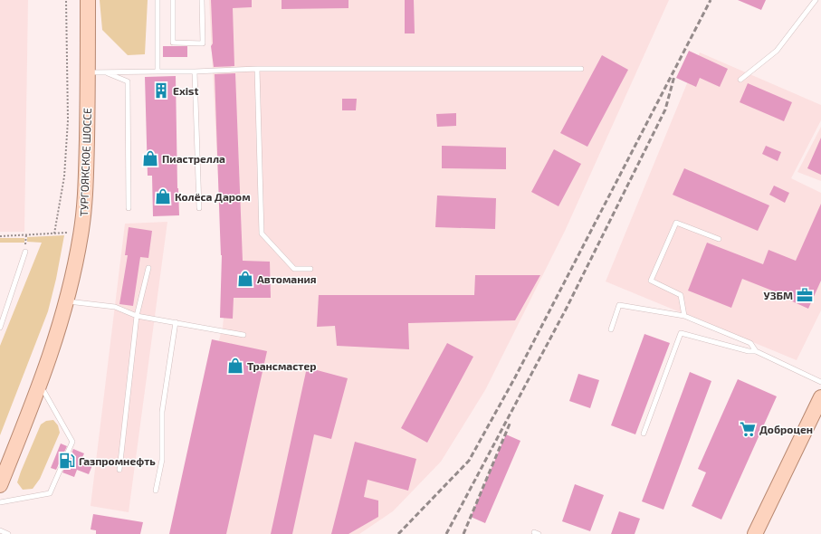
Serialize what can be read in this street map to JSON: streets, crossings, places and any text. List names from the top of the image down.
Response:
{
  "streets": {
    "main road": ["ТУРГОЯКСКОЕ ШОССЕ"]
  },
  "places": {
    "building": ["Exist"],
    "shop": [
      "Пиастрелла",
      "Колёса Даром",
      "Автомания",
      "Трансмастер"
    ],
    "office": ["УЗБМ"],
    "supermarket": ["Доброцен"],
    "fuel station": ["Газпромнефть"]
  }
}
